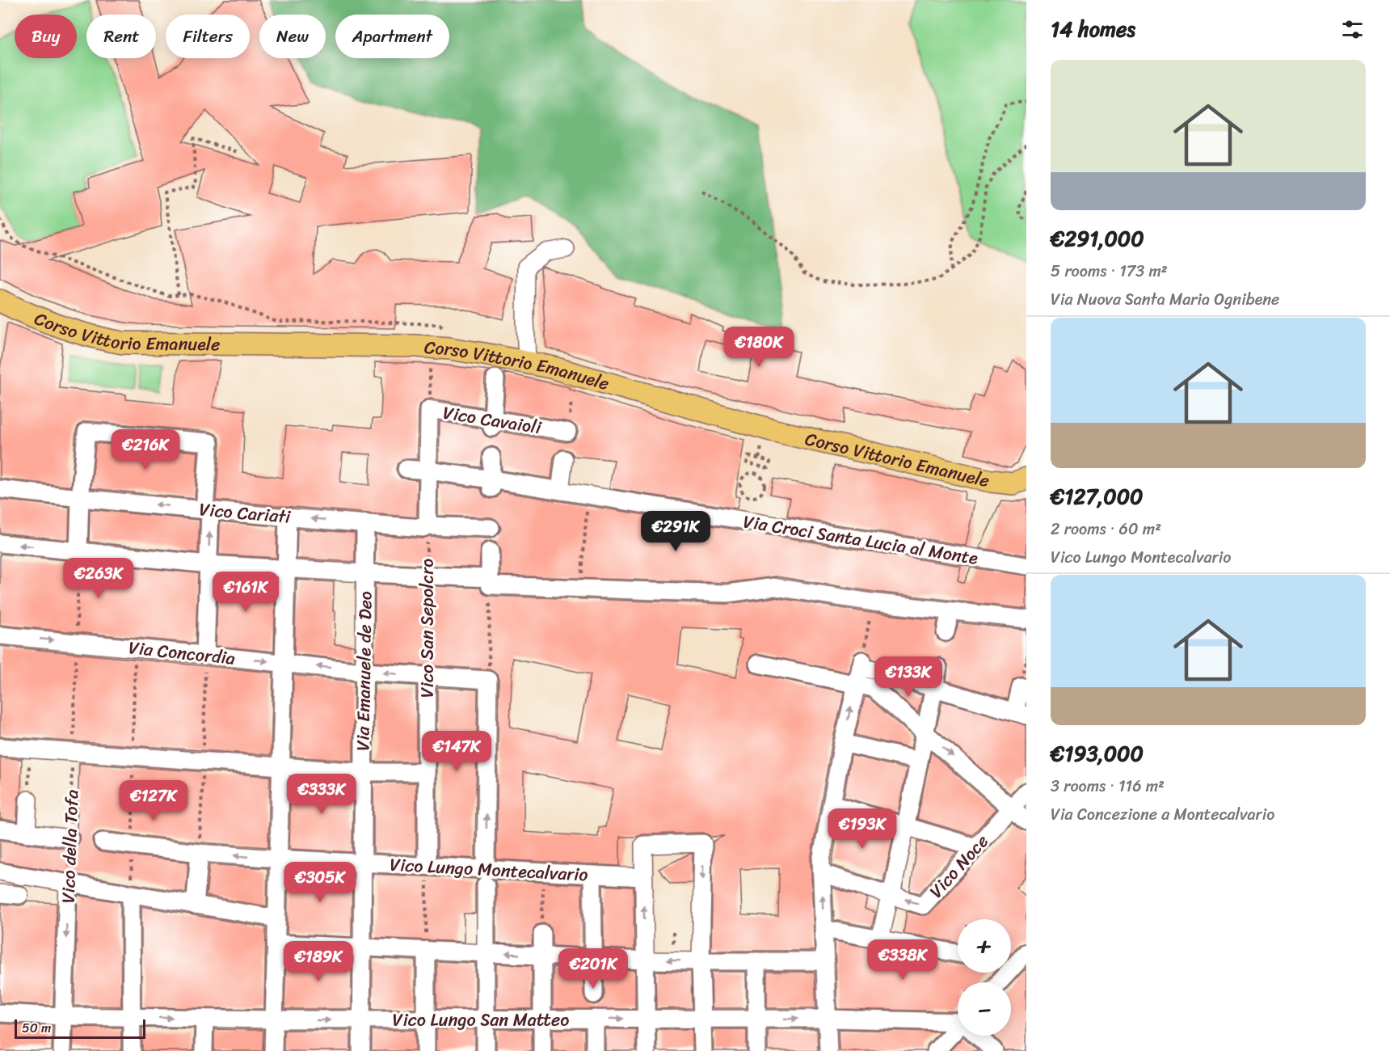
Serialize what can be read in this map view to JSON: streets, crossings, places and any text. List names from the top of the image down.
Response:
{
  "streets": {
    "main road": ["Corso Vittorio Emanuele"],
    "street": [
      "Vico Cavaioli",
      "Vico Cariati",
      "Via Croci Santa Lucia al Monte",
      "Vico San Sepolcro",
      "Via Concordia",
      "Via Emanuele de Deo",
      "Vico della Tofa",
      "Vico Noce",
      "Vico Lungo Montecalvario",
      "Vico Lungo San Matteo"
    ]
  },
  "crossings": [
    ["Vico Cariati", "Vico San Sepolcro"],
    ["Vico Cariati", "Via Emanuele de Deo"],
    ["Vico San Sepolcro", "Via Concordia"],
    ["Vico San Sepolcro", "Vico Lungo Montecalvario"],
    ["Via Concordia", "Via Emanuele de Deo"],
    ["Via Concordia", "Vico della Tofa"],
    ["Via Emanuele de Deo", "Vico Lungo Montecalvario"],
    ["Via Emanuele de Deo", "Vico Lungo San Matteo"],
    ["Vico della Tofa", "Vico Lungo San Matteo"]
  ],
  "scale_bar": "50 m",
  "page": {
    "heading": "14 homes",
    "chip": [
      "Buy",
      "Rent",
      "Filters",
      "New",
      "Apartment"
    ],
    "list": [
      {
        "name": "€291,000",
        "note": "5 rooms · 173 m² · Via Nuova Santa Maria Ognibene"
      },
      {
        "name": "€127,000",
        "note": "2 rooms · 60 m² · Vico Lungo Montecalvario"
      },
      {
        "name": "€193,000",
        "note": "3 rooms · 116 m² · Via Concezione a Montecalvario"
      }
    ],
    "price": [
      "€180K",
      "€216K",
      "€291K",
      "€263K",
      "€161K",
      "€133K",
      "€147K",
      "€333K",
      "€127K",
      "€193K",
      "€305K",
      "€338K",
      "€189K",
      "€201K"
    ],
    "map_buttons": ["+", "−"],
    "scale": "50 m"
  }
}
